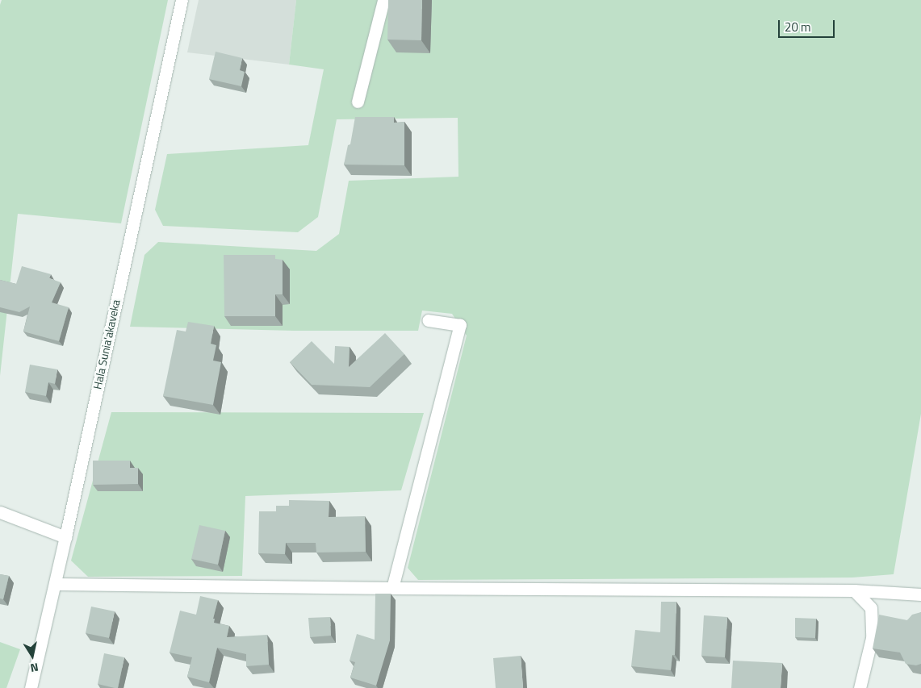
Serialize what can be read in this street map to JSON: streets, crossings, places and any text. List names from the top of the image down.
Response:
{
  "streets": {
    "street": ["Hala Sunia'akaveka"]
  },
  "scale_bar": "20 m",
  "north": "bottom"
}
